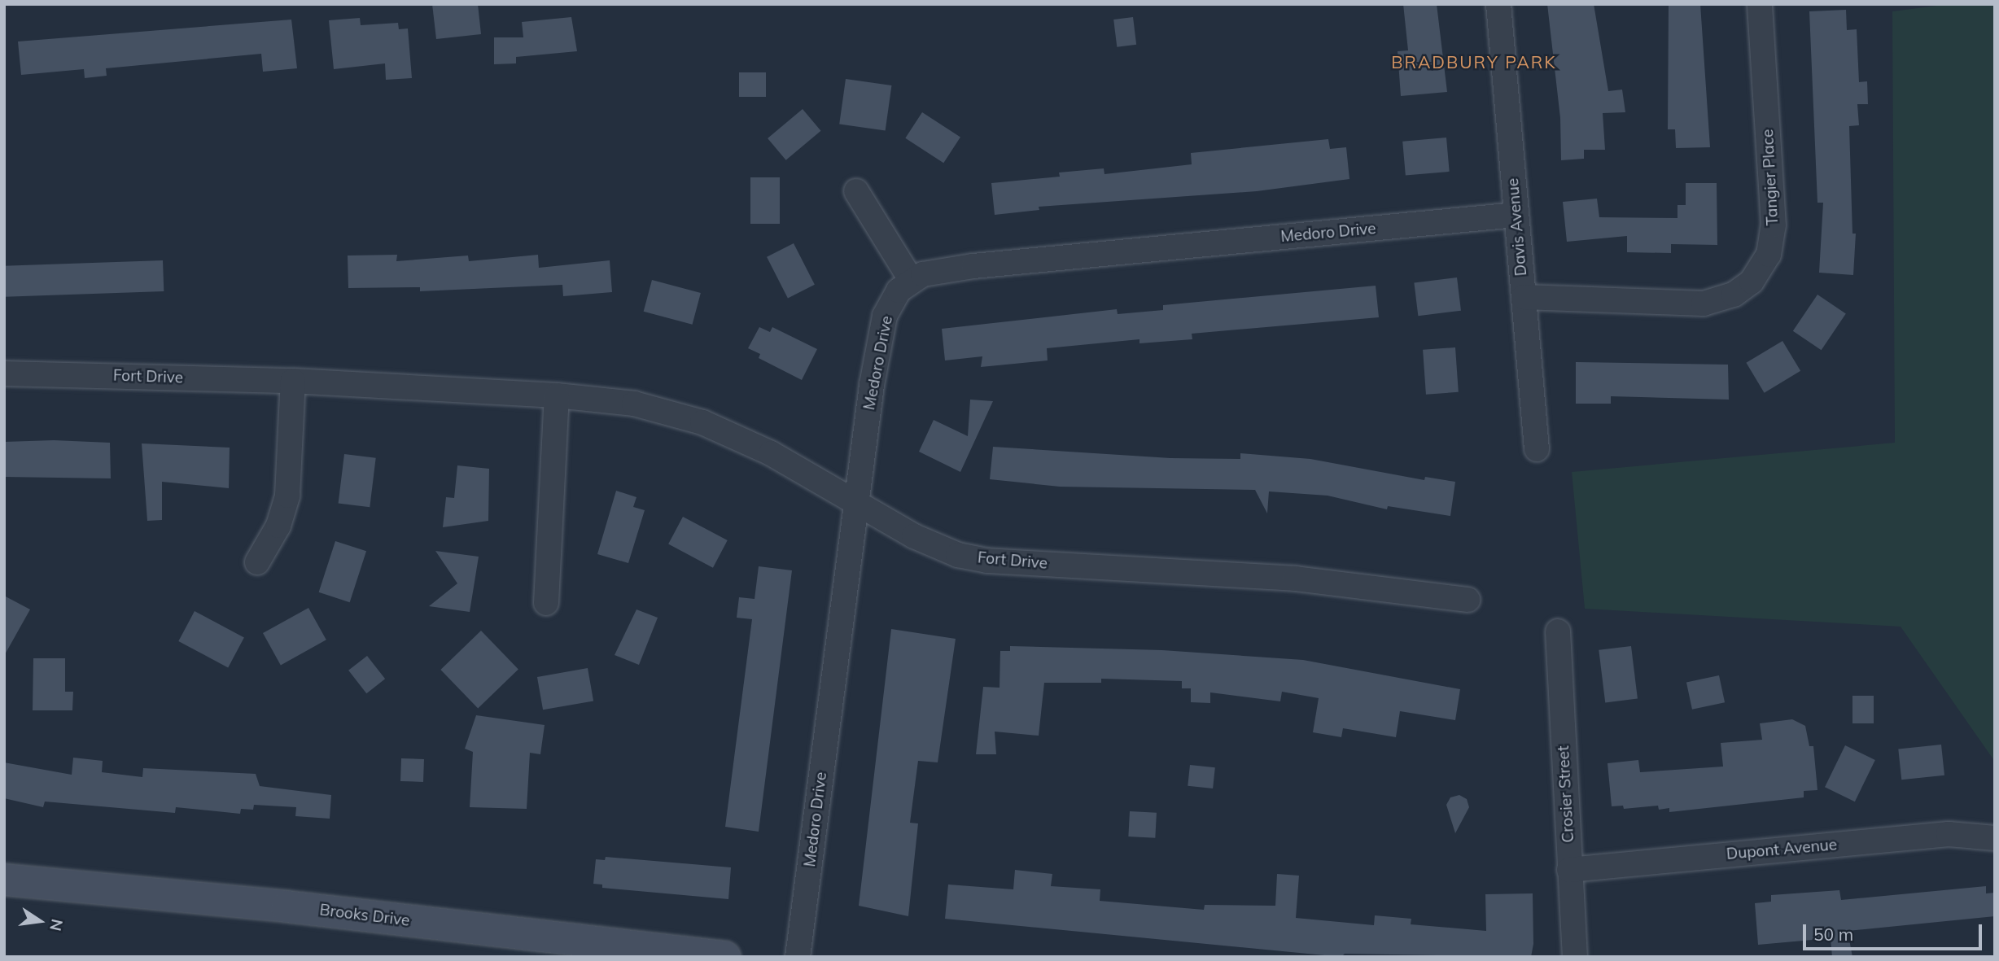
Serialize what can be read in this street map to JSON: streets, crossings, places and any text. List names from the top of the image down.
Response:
{
  "streets": {
    "street": [
      "Tangier Place",
      "Davis Avenue",
      "Medoro Drive",
      "Fort Drive",
      "Crosier Street",
      "Dupont Avenue",
      "Brooks Drive"
    ]
  },
  "crossings": [
    ["Tangier Place", "Davis Avenue"],
    ["Davis Avenue", "Medoro Drive"],
    ["Medoro Drive", "Fort Drive"],
    ["Crosier Street", "Dupont Avenue"]
  ],
  "districts": ["BRADBURY PARK"],
  "scale_bar": "50 m",
  "north": "right"
}
